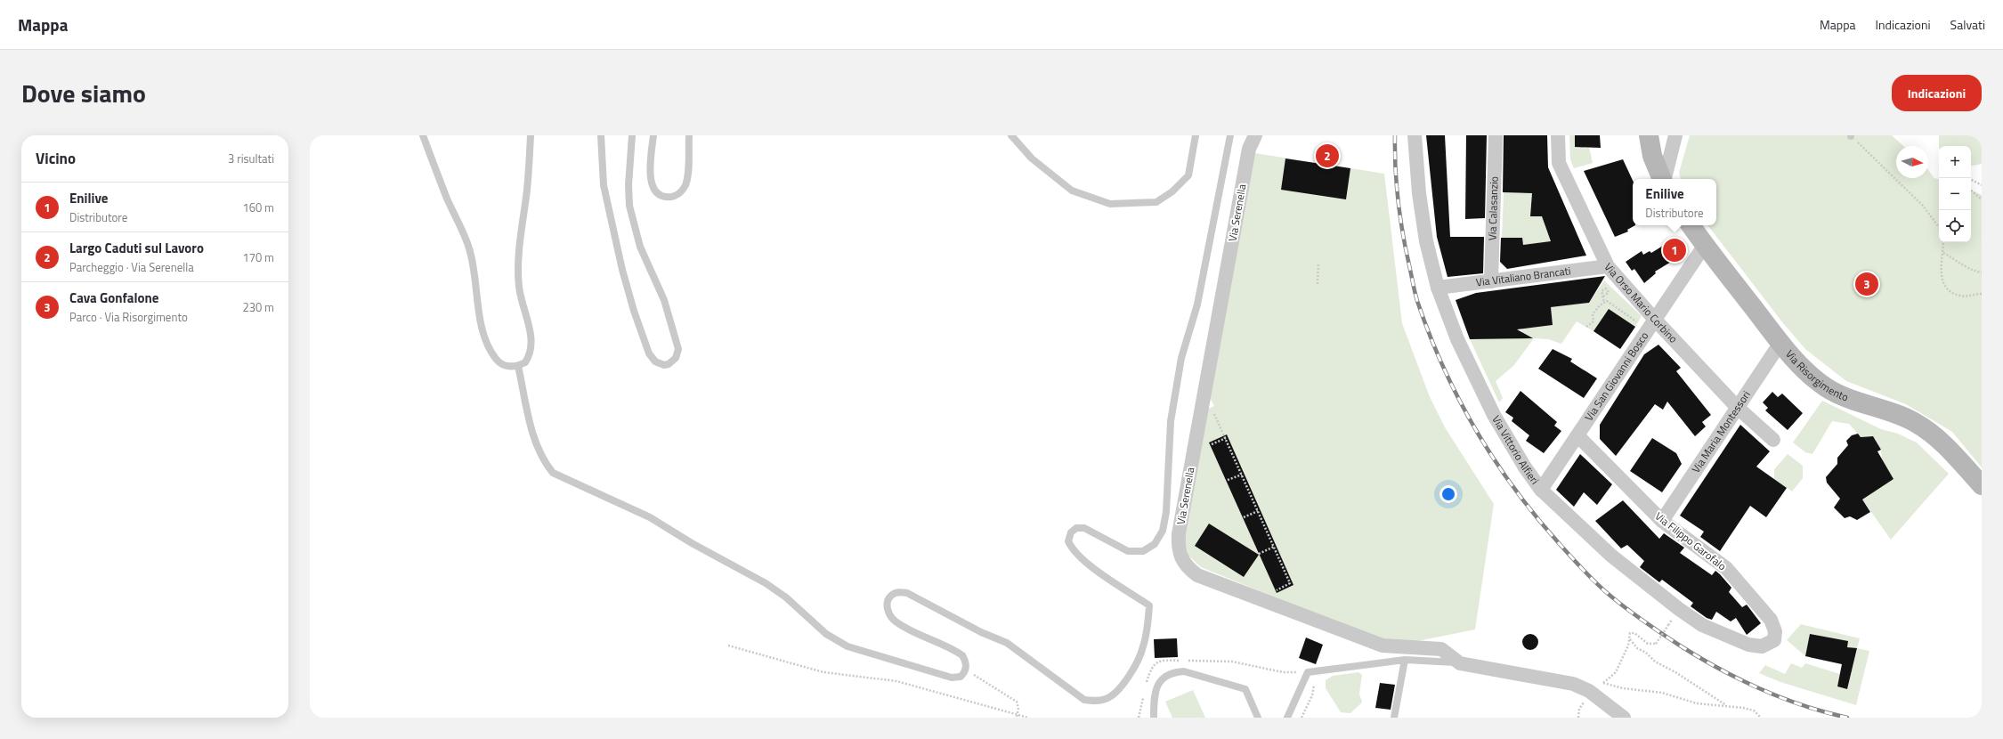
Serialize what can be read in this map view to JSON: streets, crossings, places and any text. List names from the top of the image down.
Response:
{
  "streets": {
    "main road": ["Via Risorgimento"],
    "street": [
      "Via Calasanzio",
      "Via Serenella",
      "Via Vitaliano Brancati",
      "Via Orso Mario Corbino",
      "Via San Giovanni Bosco",
      "Via Maria Montessori",
      "Via Vittorio Alfieri",
      "Via Filippo Garofalo"
    ]
  },
  "crossings": [
    ["Via Calasanzio", "Via Vitaliano Brancati"],
    ["Via Vitaliano Brancati", "Via Orso Mario Corbino"],
    ["Via Vitaliano Brancati", "Via Vittorio Alfieri"],
    ["Via Orso Mario Corbino", "Via San Giovanni Bosco"],
    ["Via Orso Mario Corbino", "Via Maria Montessori"],
    ["Via Risorgimento", "Via San Giovanni Bosco"],
    ["Via Risorgimento", "Via Maria Montessori"],
    ["Via San Giovanni Bosco", "Via Vittorio Alfieri"],
    ["Via San Giovanni Bosco", "Via Filippo Garofalo"],
    ["Via Maria Montessori", "Via Filippo Garofalo"],
    ["Via Vittorio Alfieri", "Via Filippo Garofalo"]
  ],
  "north": "right",
  "page": {
    "header": "Mappa",
    "nav": ["Mappa", "Indicazioni", "Salvati"],
    "title": "Dove siamo",
    "buttons": "Indicazioni",
    "heading": ["Vicino", "3 risultati"],
    "pins": ["2", "1", "3"],
    "map_buttons": ["+", "−"],
    "popup": ["Enilive", "Distributore"],
    "list": [
      {
        "mark": "1",
        "name": "Enilive",
        "note": "Distributore",
        "value": "160 m"
      },
      {
        "mark": "2",
        "name": "Largo Caduti sul Lavoro",
        "note": "Parcheggio · Via Serenella",
        "value": "170 m"
      },
      {
        "mark": "3",
        "name": "Cava Gonfalone",
        "note": "Parco · Via Risorgimento",
        "value": "230 m"
      }
    ]
  }
}
